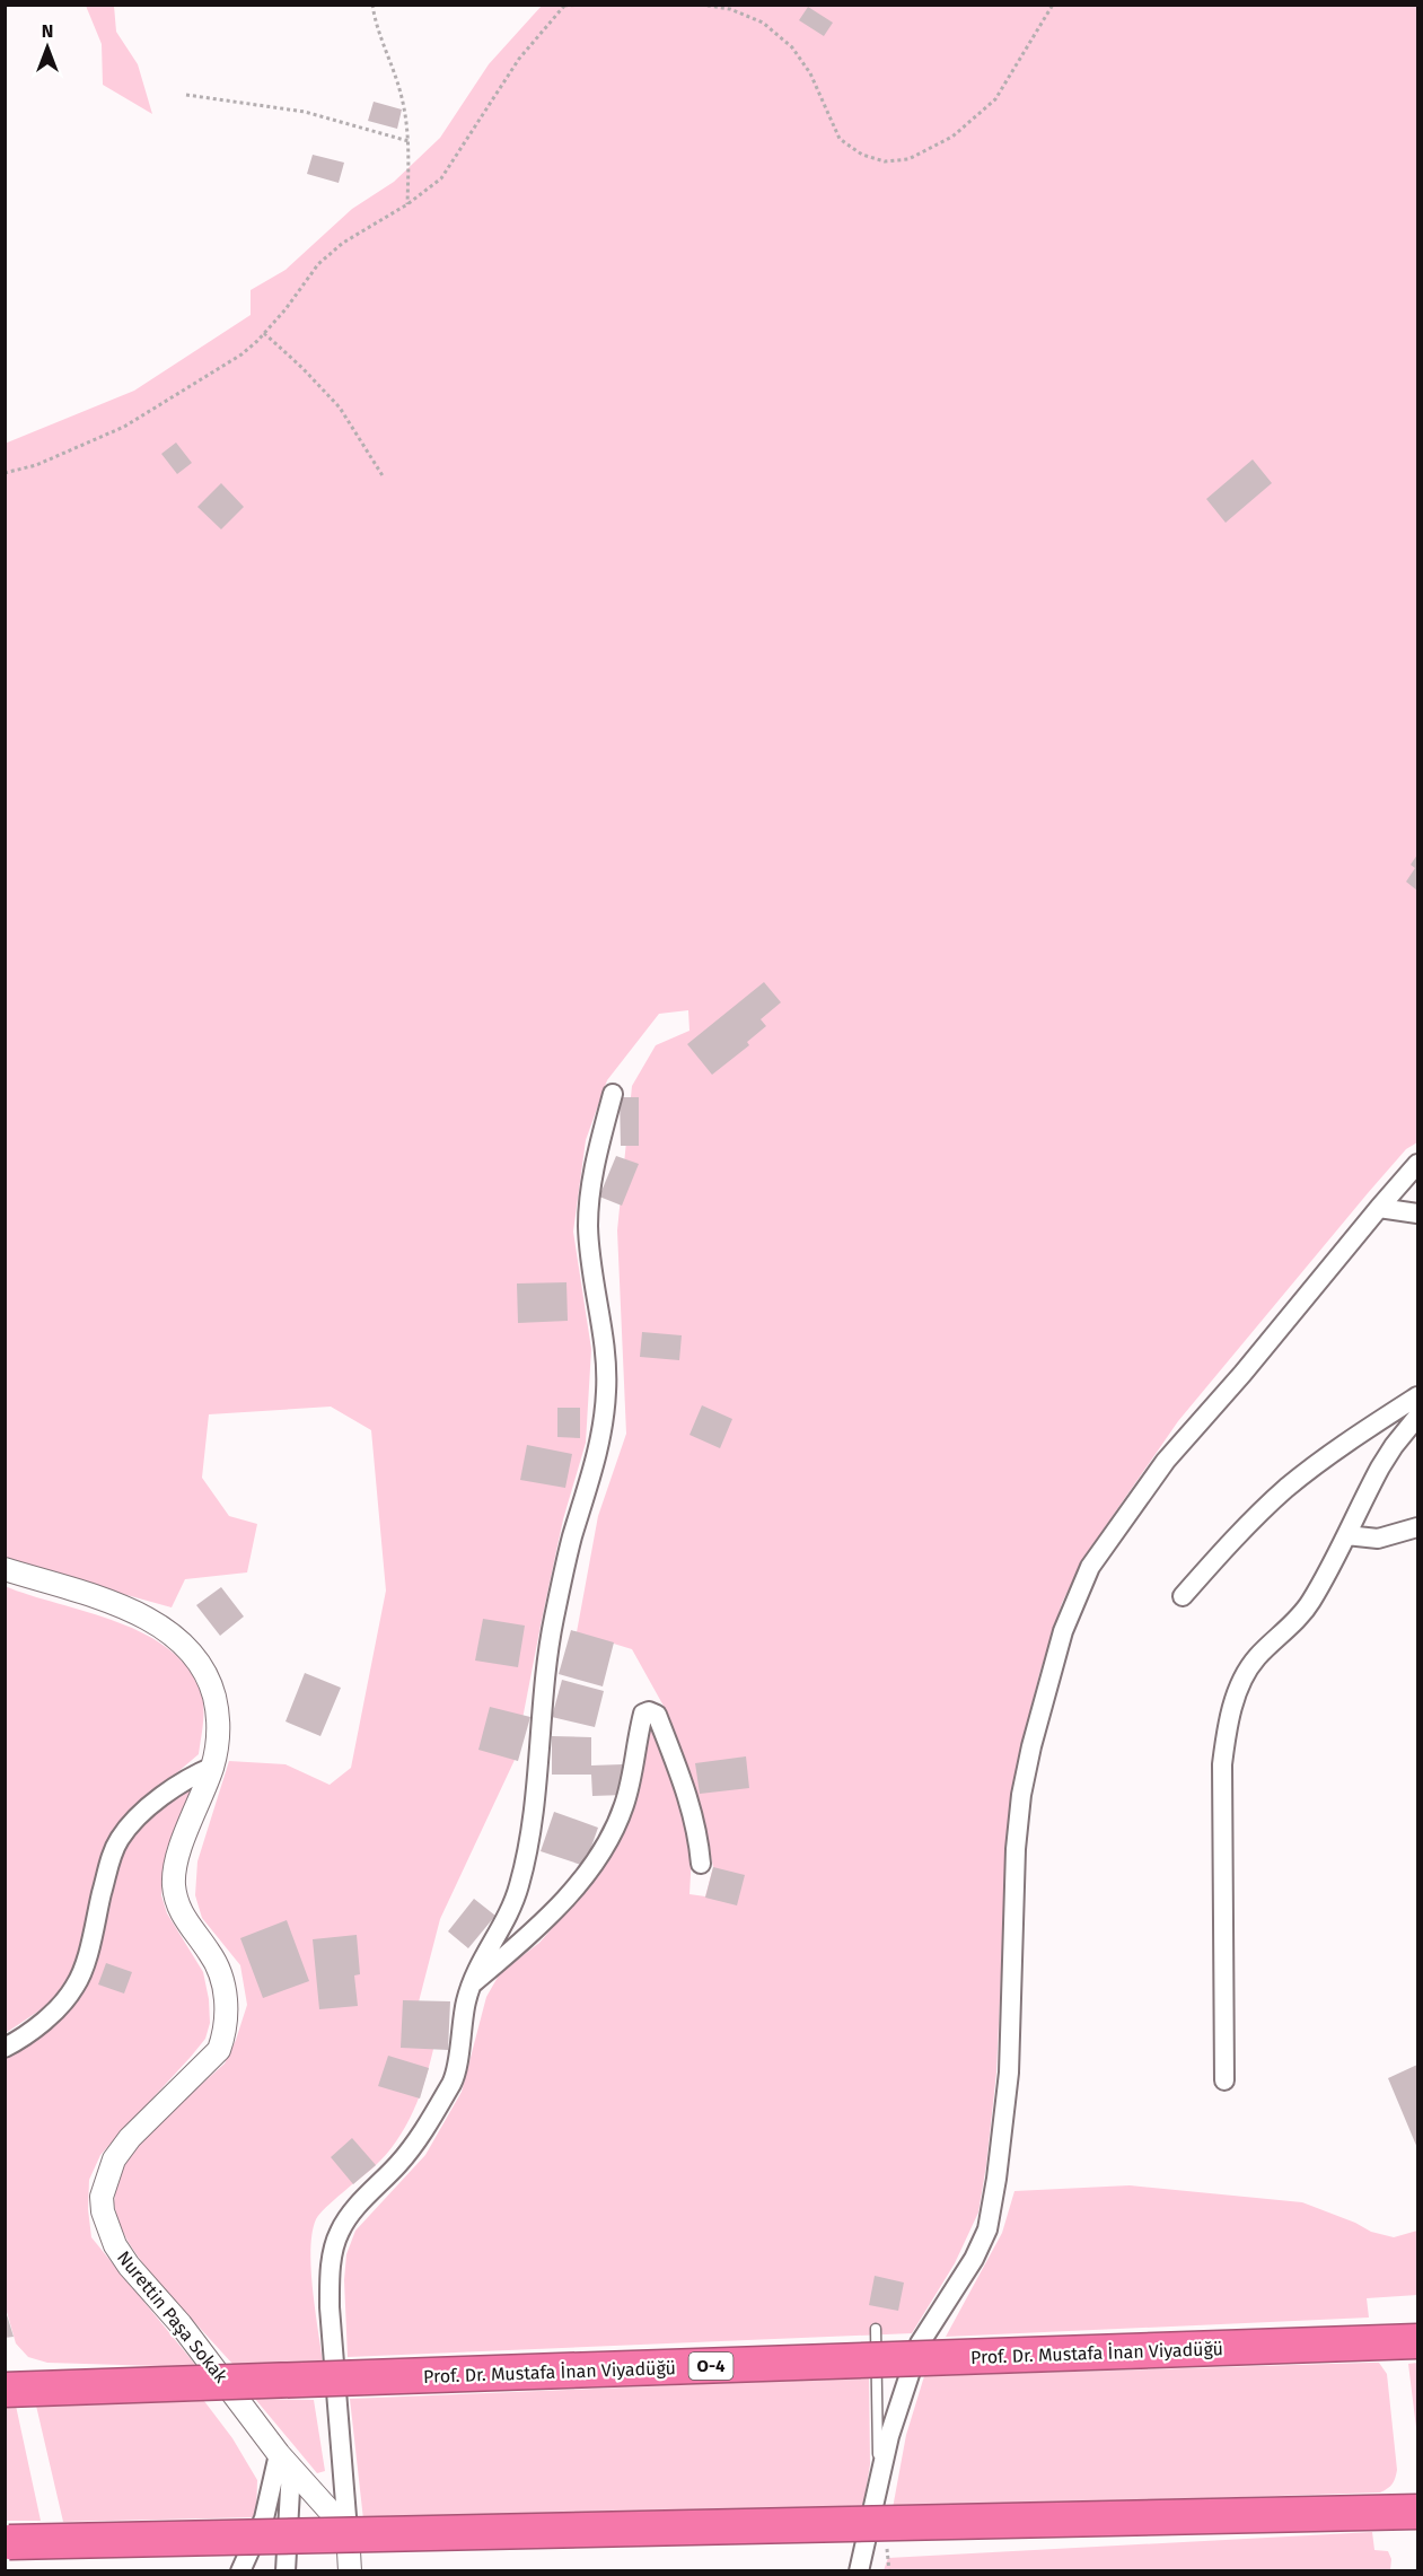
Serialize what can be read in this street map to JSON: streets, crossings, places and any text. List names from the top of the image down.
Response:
{
  "streets": {
    "highway": ["Prof. Dr. Mustafa İnan Viyadüğü", "O-4"],
    "street": ["Nurettin Paşa Sokak"]
  },
  "north": "top"
}
